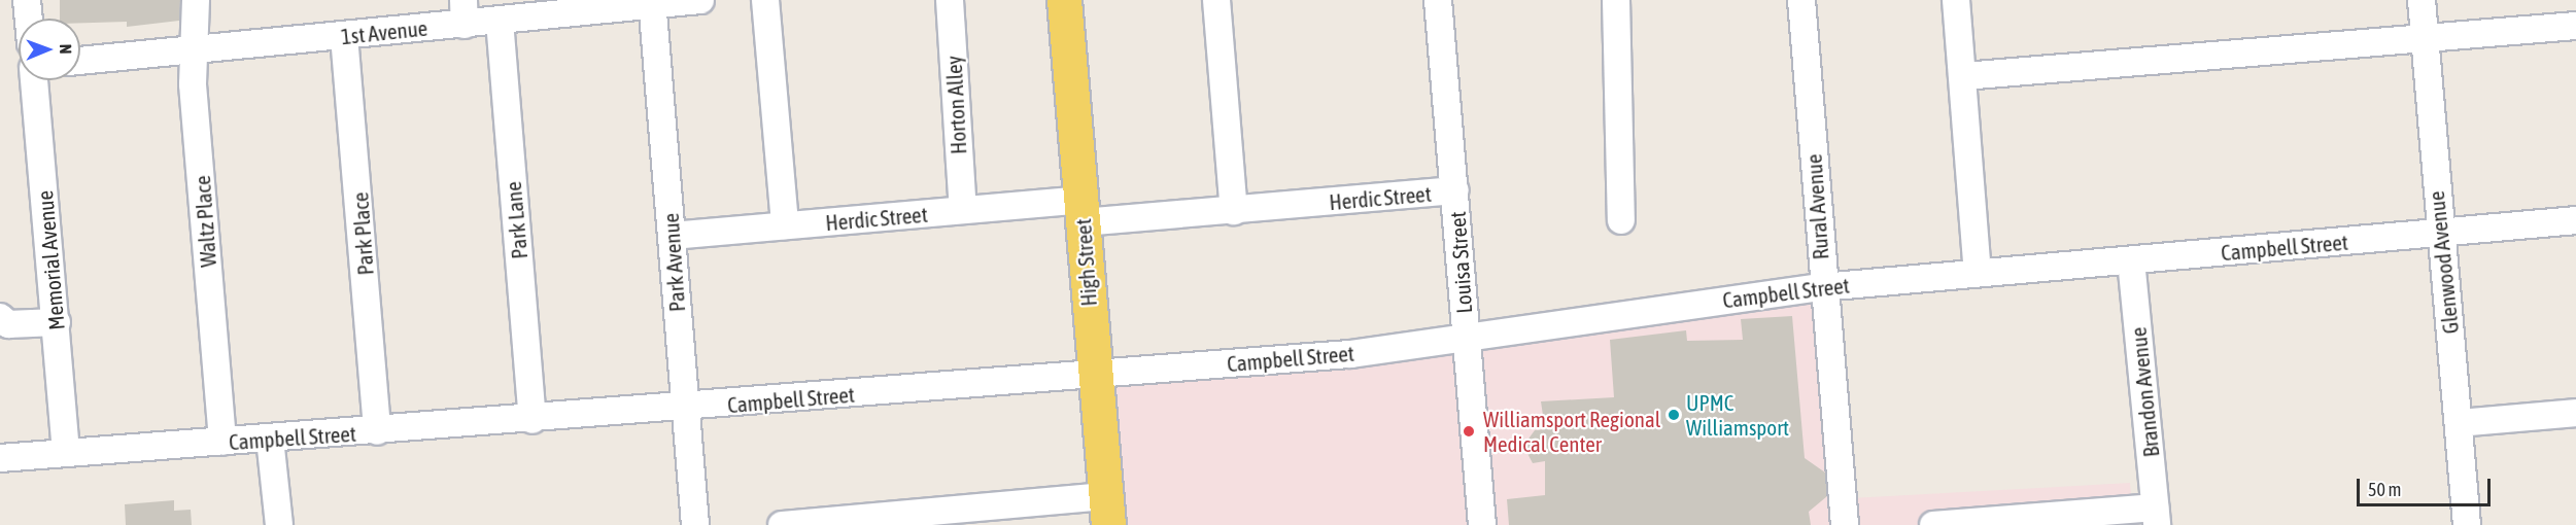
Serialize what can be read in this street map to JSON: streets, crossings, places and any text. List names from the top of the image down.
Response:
{
  "streets": {
    "main road": ["High Street"],
    "street": [
      "1st Avenue",
      "Horton Alley",
      "Herdic Street",
      "Rural Avenue",
      "Park Lane",
      "Waltz Place",
      "Park Place",
      "Campbell Street",
      "Memorial Avenue",
      "Park Avenue",
      "Louisa Street",
      "Glenwood Avenue",
      "Brandon Avenue"
    ]
  },
  "crossings": [
    ["1st Avenue", "Park Lane"],
    ["1st Avenue", "Waltz Place"],
    ["1st Avenue", "Park Place"],
    ["1st Avenue", "Park Avenue"],
    ["Horton Alley", "Herdic Street"],
    ["Herdic Street", "Park Avenue"],
    ["Herdic Street", "High Street"],
    ["Herdic Street", "Louisa Street"],
    ["Rural Avenue", "Campbell Street"],
    ["Park Lane", "Campbell Street"],
    ["Waltz Place", "Campbell Street"],
    ["Park Place", "Campbell Street"],
    ["Campbell Street", "Memorial Avenue"],
    ["Campbell Street", "Park Avenue"],
    ["Campbell Street", "High Street"],
    ["Campbell Street", "Louisa Street"],
    ["Campbell Street", "Glenwood Avenue"],
    ["Campbell Street", "Brandon Avenue"]
  ],
  "places": ["UPMC Williamsport", "Williamsport Regional Medical Center"],
  "scale_bar": "50 m",
  "north": "right"
}
